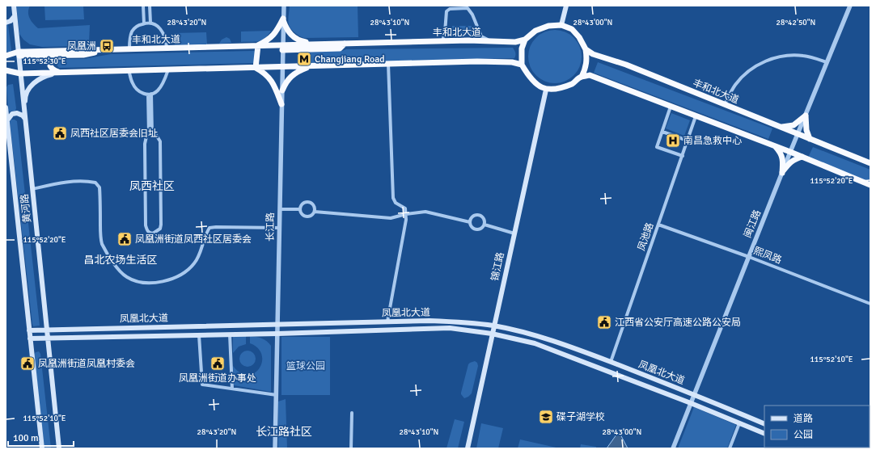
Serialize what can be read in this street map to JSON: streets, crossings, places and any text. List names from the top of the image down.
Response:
{
  "streets": {
    "highway": ["丰和北大道"],
    "main road": ["黄河路", "锦江路", "凤凰北大道"],
    "street": [
      "闽江路",
      "长江路",
      "凤池路",
      "熙凤路"
    ]
  },
  "crossings": [
    ["丰和北大道", "黄河路"],
    ["丰和北大道", "闽江路"],
    ["丰和北大道", "长江路"],
    ["丰和北大道", "锦江路"],
    ["黄河路", "凤凰北大道"],
    ["闽江路", "熙凤路"],
    ["闽江路", "凤凰北大道"],
    ["长江路", "凤凰北大道"],
    ["凤池路", "熙凤路"],
    ["凤池路", "凤凰北大道"],
    ["锦江路", "凤凰北大道"]
  ],
  "districts": ["凤西社区", "昌北农场生活区", "长江路社区"],
  "parks": ["篮球公园"],
  "places": {
    "bus stop": ["凤凰洲"],
    "metro station": ["Changjiang Road"],
    "public building": [
      "凤西社区居委会旧址",
      "凤凰洲街道凤西社区居委会",
      "江西省公安厅高速公路公安局",
      "凤凰洲街道凤凰村委会",
      "凤凰洲街道办事处"
    ],
    "hospital": ["南昌急救中心"],
    "school or university": ["碟子湖学校"]
  },
  "legend": ["道路", "公园"],
  "scale_bar": "100 m",
  "coordinates": [
    "28°43'20\"N",
    "28°43'10\"N",
    "28°43'00\"N",
    "28°42'50\"N",
    "115°52'30\"E",
    "115°52'20\"E",
    "115°52'10\"E"
  ]
}
